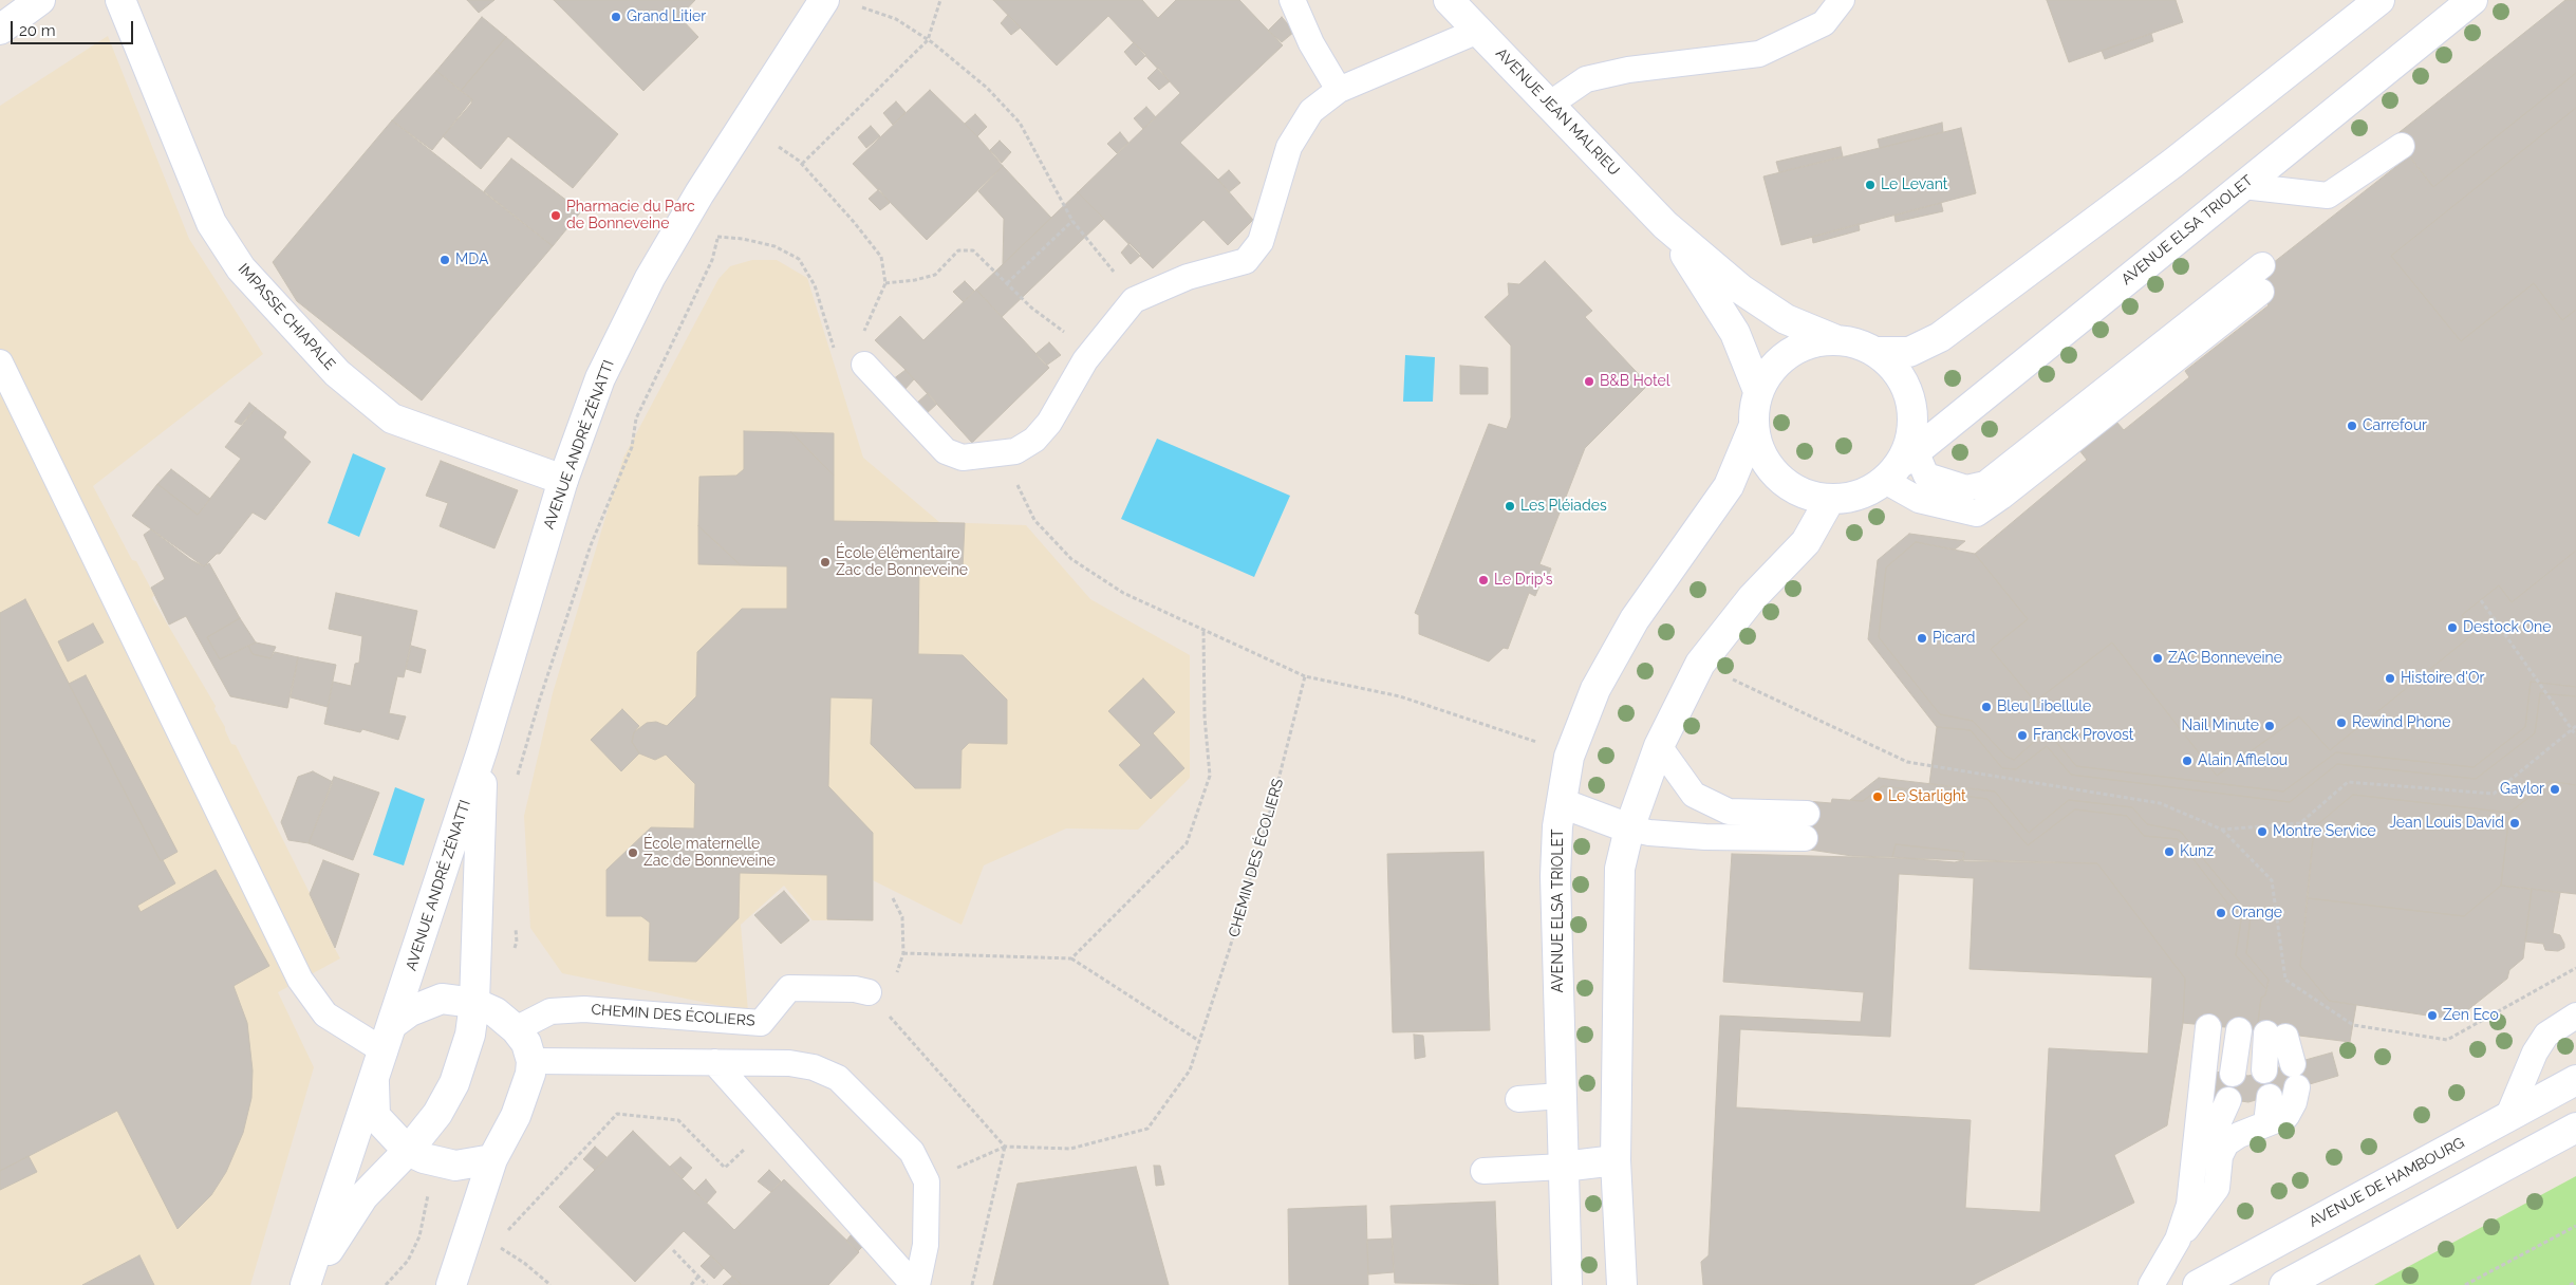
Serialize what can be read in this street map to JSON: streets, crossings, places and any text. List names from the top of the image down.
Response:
{
  "streets": {
    "street": [
      "AVENUE JEAN MALRIEU",
      "AVENUE ELSA TRIOLET",
      "IMPASSE CHIAPALE",
      "AVENUE ANDRÉ ZÉNATTI",
      "AVENUE DE HAMBOURG"
    ],
    "lane": ["CHEMIN DES ÉCOLIERS"]
  },
  "crossings": [
    ["AVENUE JEAN MALRIEU", "AVENUE ELSA TRIOLET"],
    ["IMPASSE CHIAPALE", "AVENUE ANDRÉ ZÉNATTI"]
  ],
  "places": [
    "Grand Litier",
    "Le Levant",
    "Pharmacie du Parc de Bonneveine",
    "MDA",
    "B&B Hotel",
    "Carrefour",
    "Les Pléiades",
    "École élémentaire Zac de Bonneveine",
    "Le Drip's",
    "Destock One",
    "Picard",
    "ZAC Bonneveine",
    "Histoire d'Or",
    "Bleu Libellule",
    "Rewind Phone",
    "Nail Minute",
    "Franck Provost",
    "Alain Afflelou",
    "Gaylor",
    "Le Starlight",
    "Jean Louis David",
    "Montre Service",
    "Kunz",
    "École maternelle Zac de Bonneveine",
    "Orange",
    "Zen Eco"
  ],
  "scale_bar": "20 m"
}
